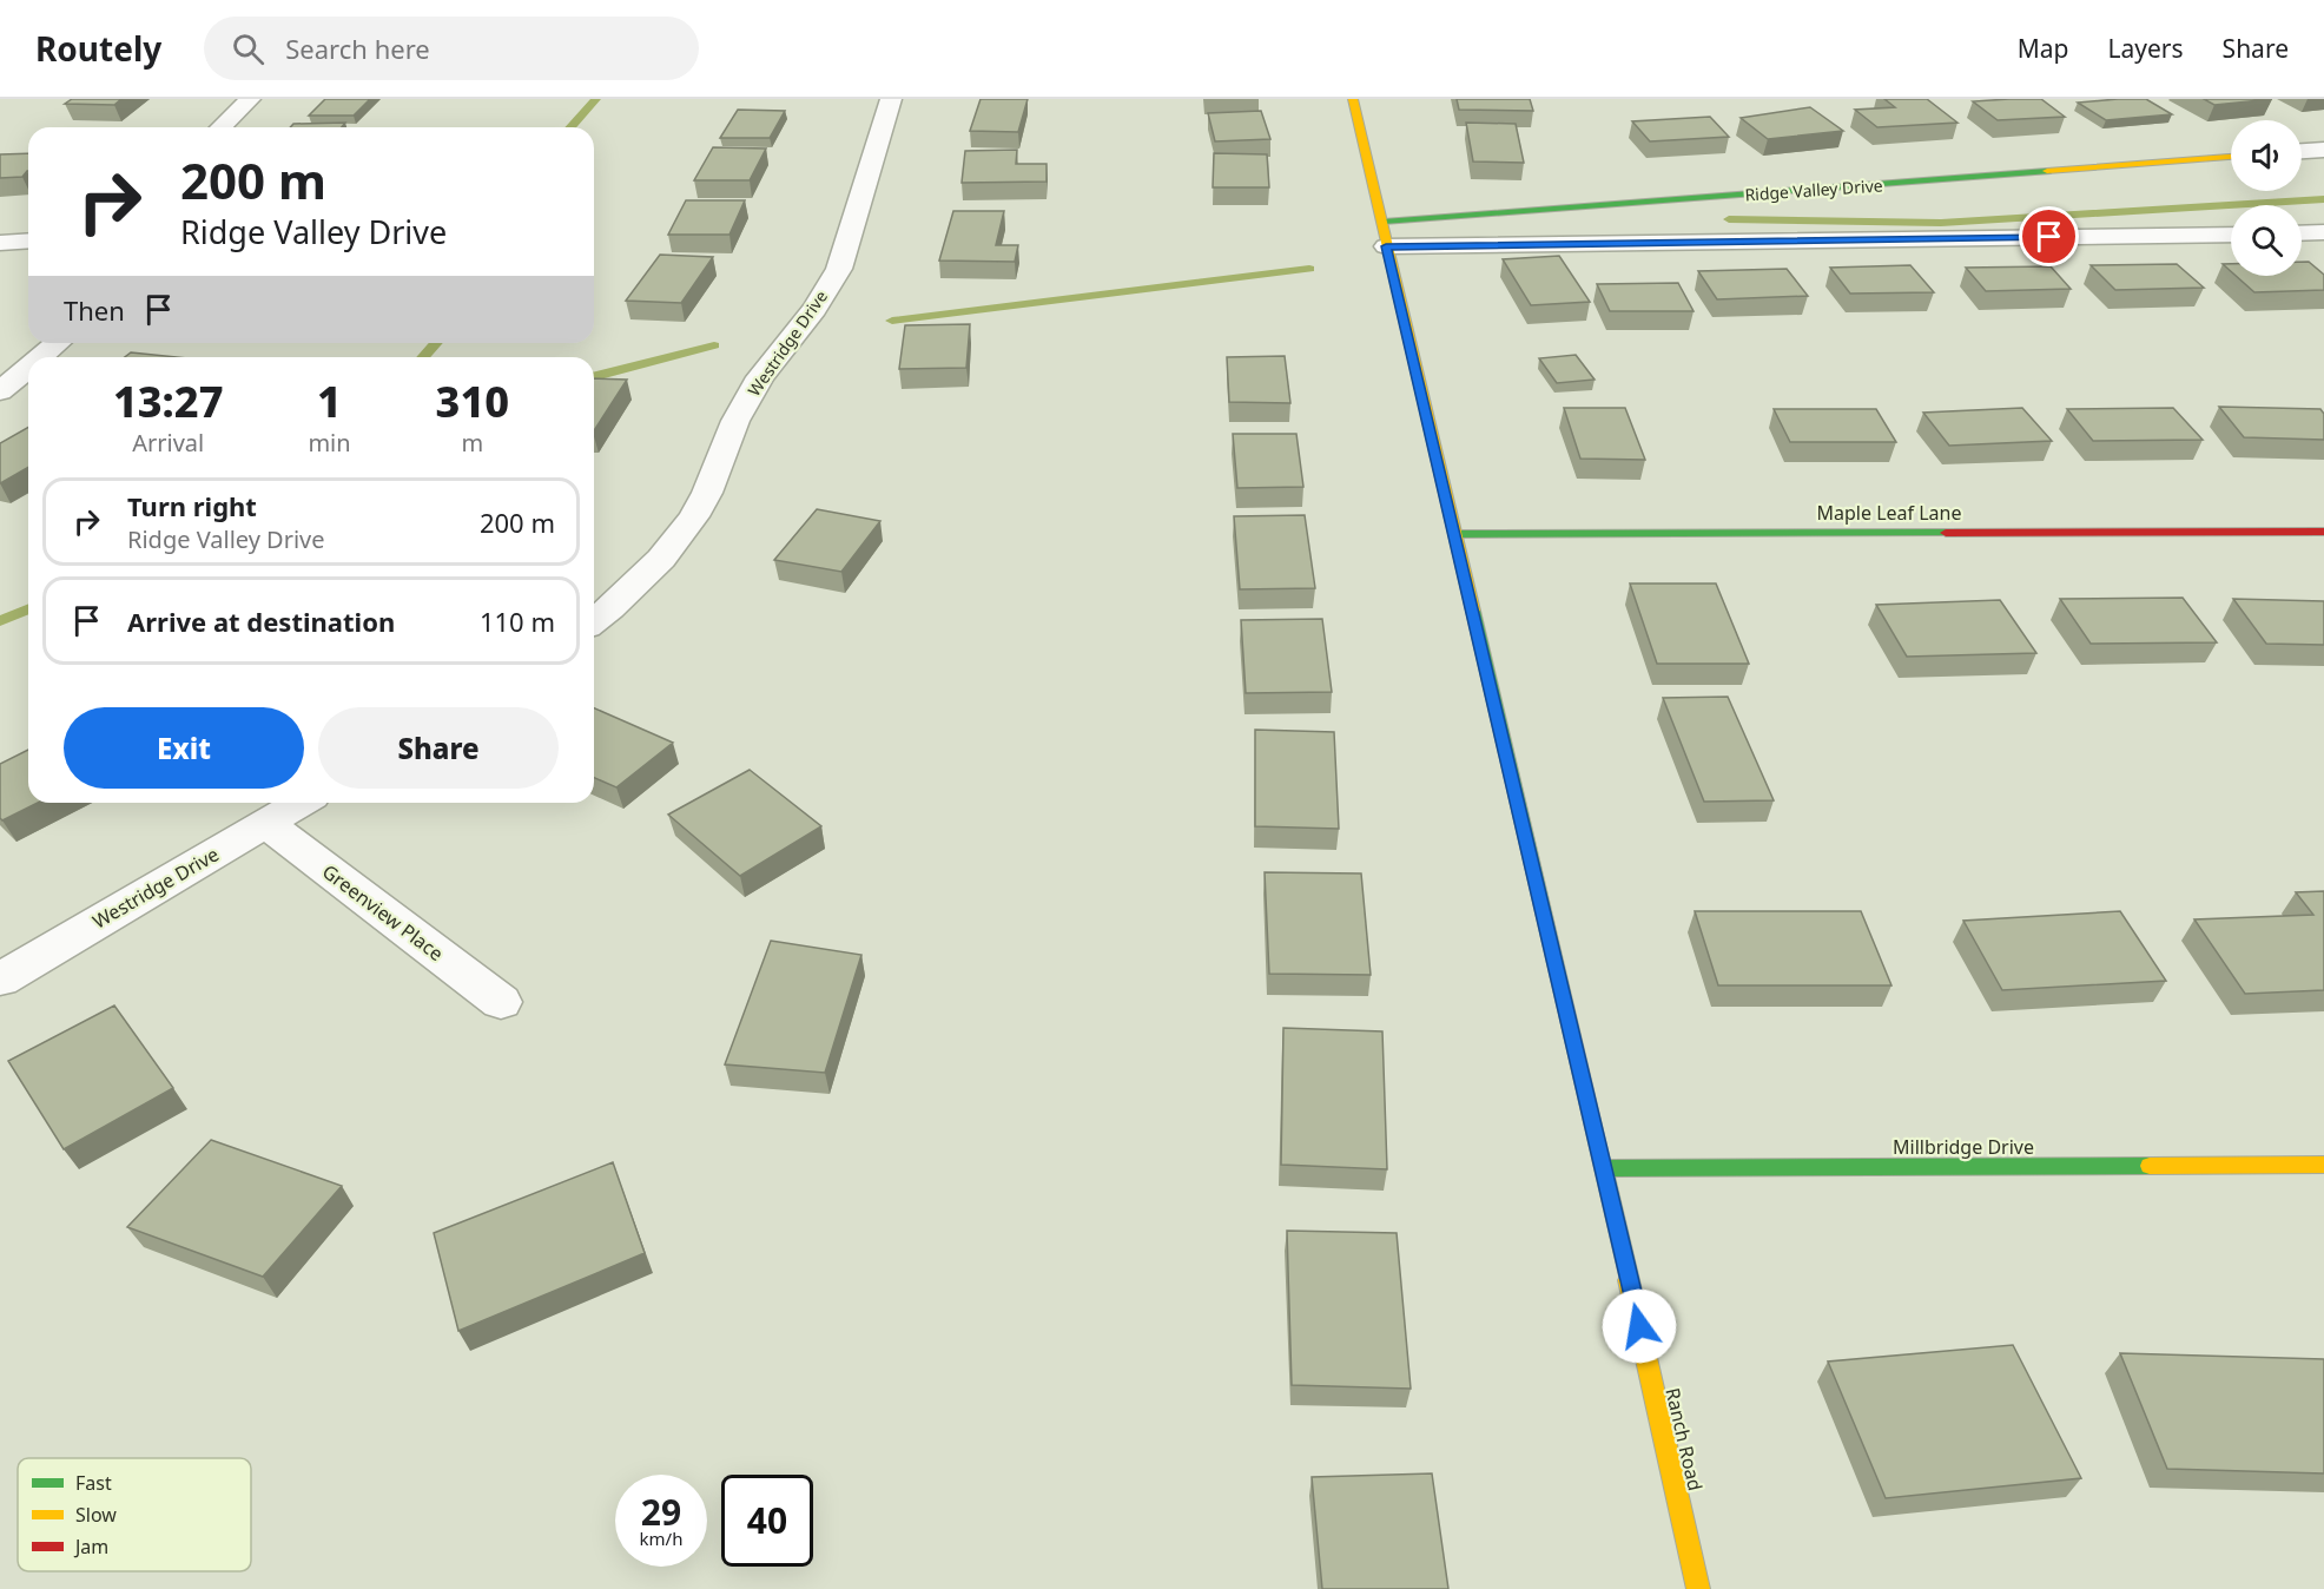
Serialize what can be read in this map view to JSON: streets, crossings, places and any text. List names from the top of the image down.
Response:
{
  "streets": {
    "street": [
      "Ridge Valley Drive",
      "Westridge Drive",
      "Maple Leaf Lane",
      "Greenview Place",
      "Millbridge Drive",
      "Ranch Road"
    ]
  },
  "crossings": [
    ["Ridge Valley Drive", "Ranch Road"],
    ["Westridge Drive", "Greenview Place"],
    ["Maple Leaf Lane", "Ranch Road"],
    ["Millbridge Drive", "Ranch Road"]
  ],
  "legend": ["Fast", "Slow", "Jam"],
  "page": {
    "header": "Routely",
    "search": "Search here",
    "nav": ["Map", "Layers", "Share"],
    "turn": ["200 m", "Ridge Valley Drive"],
    "then": "Then",
    "eta": [
      "13:27",
      "Arrival",
      "1",
      "min",
      "310",
      "m"
    ],
    "list": [
      {
        "name": "Turn right",
        "note": "Ridge Valley Drive",
        "value": "200 m"
      },
      {
        "name": "Arrive at destination",
        "value": "110 m"
      }
    ],
    "buttons": ["Exit", "Share"],
    "speed": "29 km/h",
    "limit": "40"
  }
}
